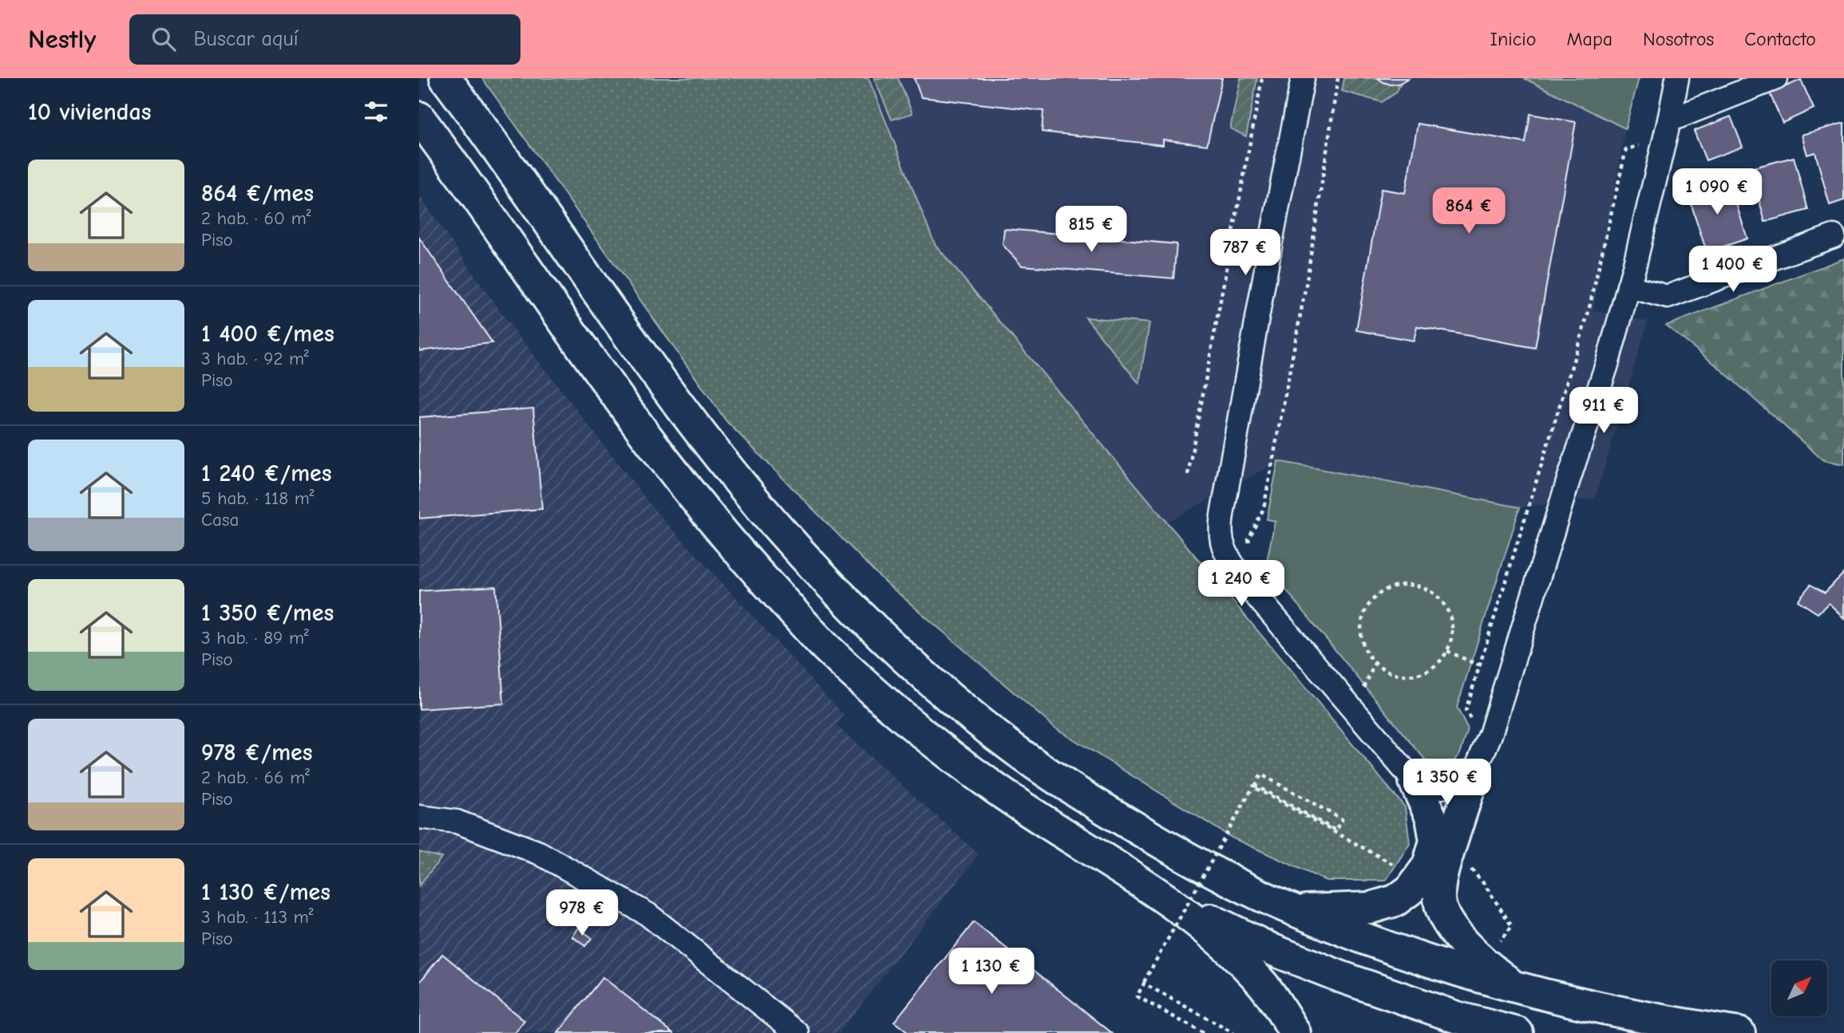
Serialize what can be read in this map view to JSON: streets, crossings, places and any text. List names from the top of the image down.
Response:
{
  "north": "top right",
  "page": {
    "header": "Nestly",
    "search": "Buscar aquí",
    "nav": [
      "Inicio",
      "Mapa",
      "Nosotros",
      "Contacto"
    ],
    "heading": "10 viviendas",
    "list": [
      {
        "name": "864 €/mes",
        "note": "2 hab. · 60 m² · Piso"
      },
      {
        "name": "1 400 €/mes",
        "note": "3 hab. · 92 m² · Piso"
      },
      {
        "name": "1 240 €/mes",
        "note": "5 hab. · 118 m² · Casa"
      },
      {
        "name": "1 350 €/mes",
        "note": "3 hab. · 89 m² · Piso"
      },
      {
        "name": "978 €/mes",
        "note": "2 hab. · 66 m² · Piso"
      },
      {
        "name": "1 130 €/mes",
        "note": "3 hab. · 113 m² · Piso"
      }
    ],
    "price": [
      "1 090 €",
      "864 €",
      "815 €",
      "787 €",
      "1 400 €",
      "911 €",
      "1 240 €",
      "1 350 €",
      "978 €",
      "1 130 €"
    ]
  }
}
